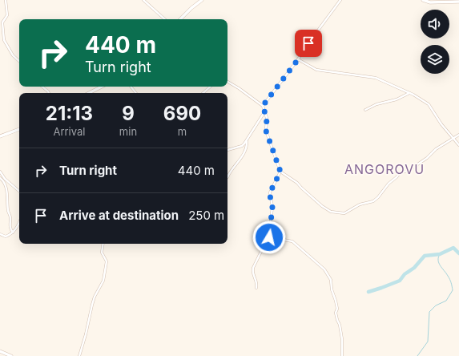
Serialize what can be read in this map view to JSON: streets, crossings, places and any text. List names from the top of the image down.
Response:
{
  "districts": ["ANGOROVU"],
  "page": {
    "turn": ["440 m", "Turn right"],
    "eta": [
      "21:13",
      "Arrival",
      "9",
      "min",
      "690",
      "m"
    ],
    "list": [
      {
        "name": "Turn right",
        "value": "440 m"
      },
      {
        "name": "Arrive at destination",
        "value": "250 m"
      }
    ]
  }
}
